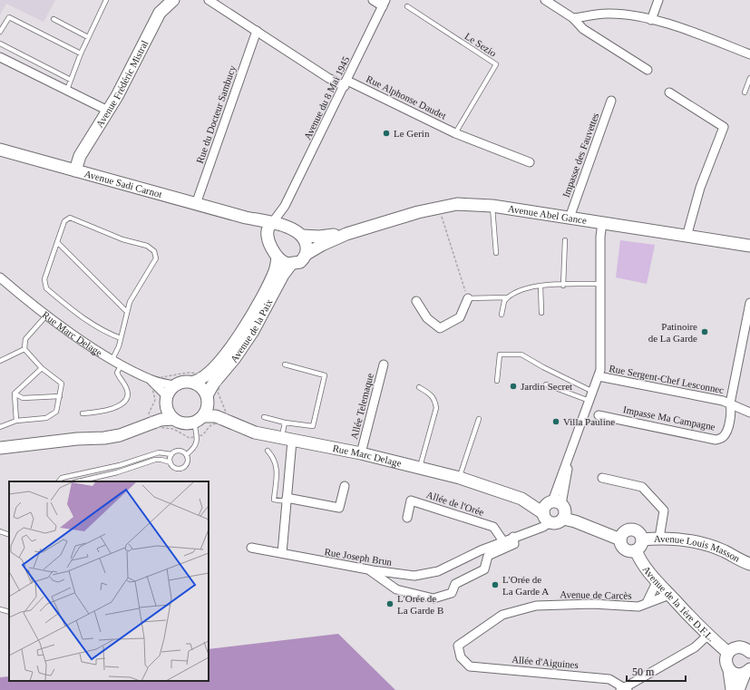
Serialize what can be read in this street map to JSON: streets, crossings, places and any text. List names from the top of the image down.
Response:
{
  "streets": {
    "street": [
      "Avenue Frédéric Mistral",
      "Rue Alphonse Daudet",
      "Avenue du 8 Mai 1945",
      "Rue du Docteur Sambucy",
      "Impasse des Fauvettes",
      "Avenue Sadi Carnot",
      "Avenue Abel Gance",
      "Avenue de la Paix",
      "Rue Marc Delage",
      "Rue Sergent-Chef Lesconnec",
      "Allée Telemaque",
      "Impasse Ma Campagne",
      "Allée de l'Orée",
      "Avenue Louis Masson",
      "Rue Joseph Brun",
      "Avenue de Carcès",
      "Avenue de la 1ère D.F.L.",
      "Allée d'Aiguines"
    ],
    "lane": ["Le Sezio"]
  },
  "crossings": [
    ["Le Sezio", "Rue Alphonse Daudet"],
    ["Avenue Frédéric Mistral", "Avenue Sadi Carnot"],
    ["Rue Alphonse Daudet", "Avenue du 8 Mai 1945"],
    ["Rue Alphonse Daudet", "Rue du Docteur Sambucy"],
    ["Avenue du 8 Mai 1945", "Avenue Sadi Carnot"],
    ["Avenue du 8 Mai 1945", "Avenue Abel Gance"],
    ["Avenue du 8 Mai 1945", "Avenue de la Paix"],
    ["Rue du Docteur Sambucy", "Avenue Sadi Carnot"],
    ["Impasse des Fauvettes", "Avenue Abel Gance"],
    ["Avenue Sadi Carnot", "Avenue Abel Gance"],
    ["Avenue Sadi Carnot", "Avenue de la Paix"],
    ["Avenue Abel Gance", "Avenue de la Paix"],
    ["Avenue Abel Gance", "Rue Joseph Brun"],
    ["Avenue de la Paix", "Rue Marc Delage"],
    ["Rue Marc Delage", "Allée Telemaque"],
    ["Rue Marc Delage", "Rue Joseph Brun"],
    ["Rue Sergent-Chef Lesconnec", "Impasse Ma Campagne"],
    ["Rue Sergent-Chef Lesconnec", "Rue Joseph Brun"],
    ["Allée de l'Orée", "Rue Joseph Brun"],
    ["Avenue Louis Masson", "Avenue de la 1ère D.F.L."],
    ["Avenue de Carcès", "Avenue de la 1ère D.F.L."],
    ["Avenue de Carcès", "Allée d'Aiguines"]
  ],
  "places": [
    "Le Gerin",
    "Patinoire de La Garde",
    "Jardin Secret",
    "Villa Pauline",
    "L'Orée de La Garde A",
    "L'Orée de La Garde B"
  ],
  "scale_bar": "50 m"
}
